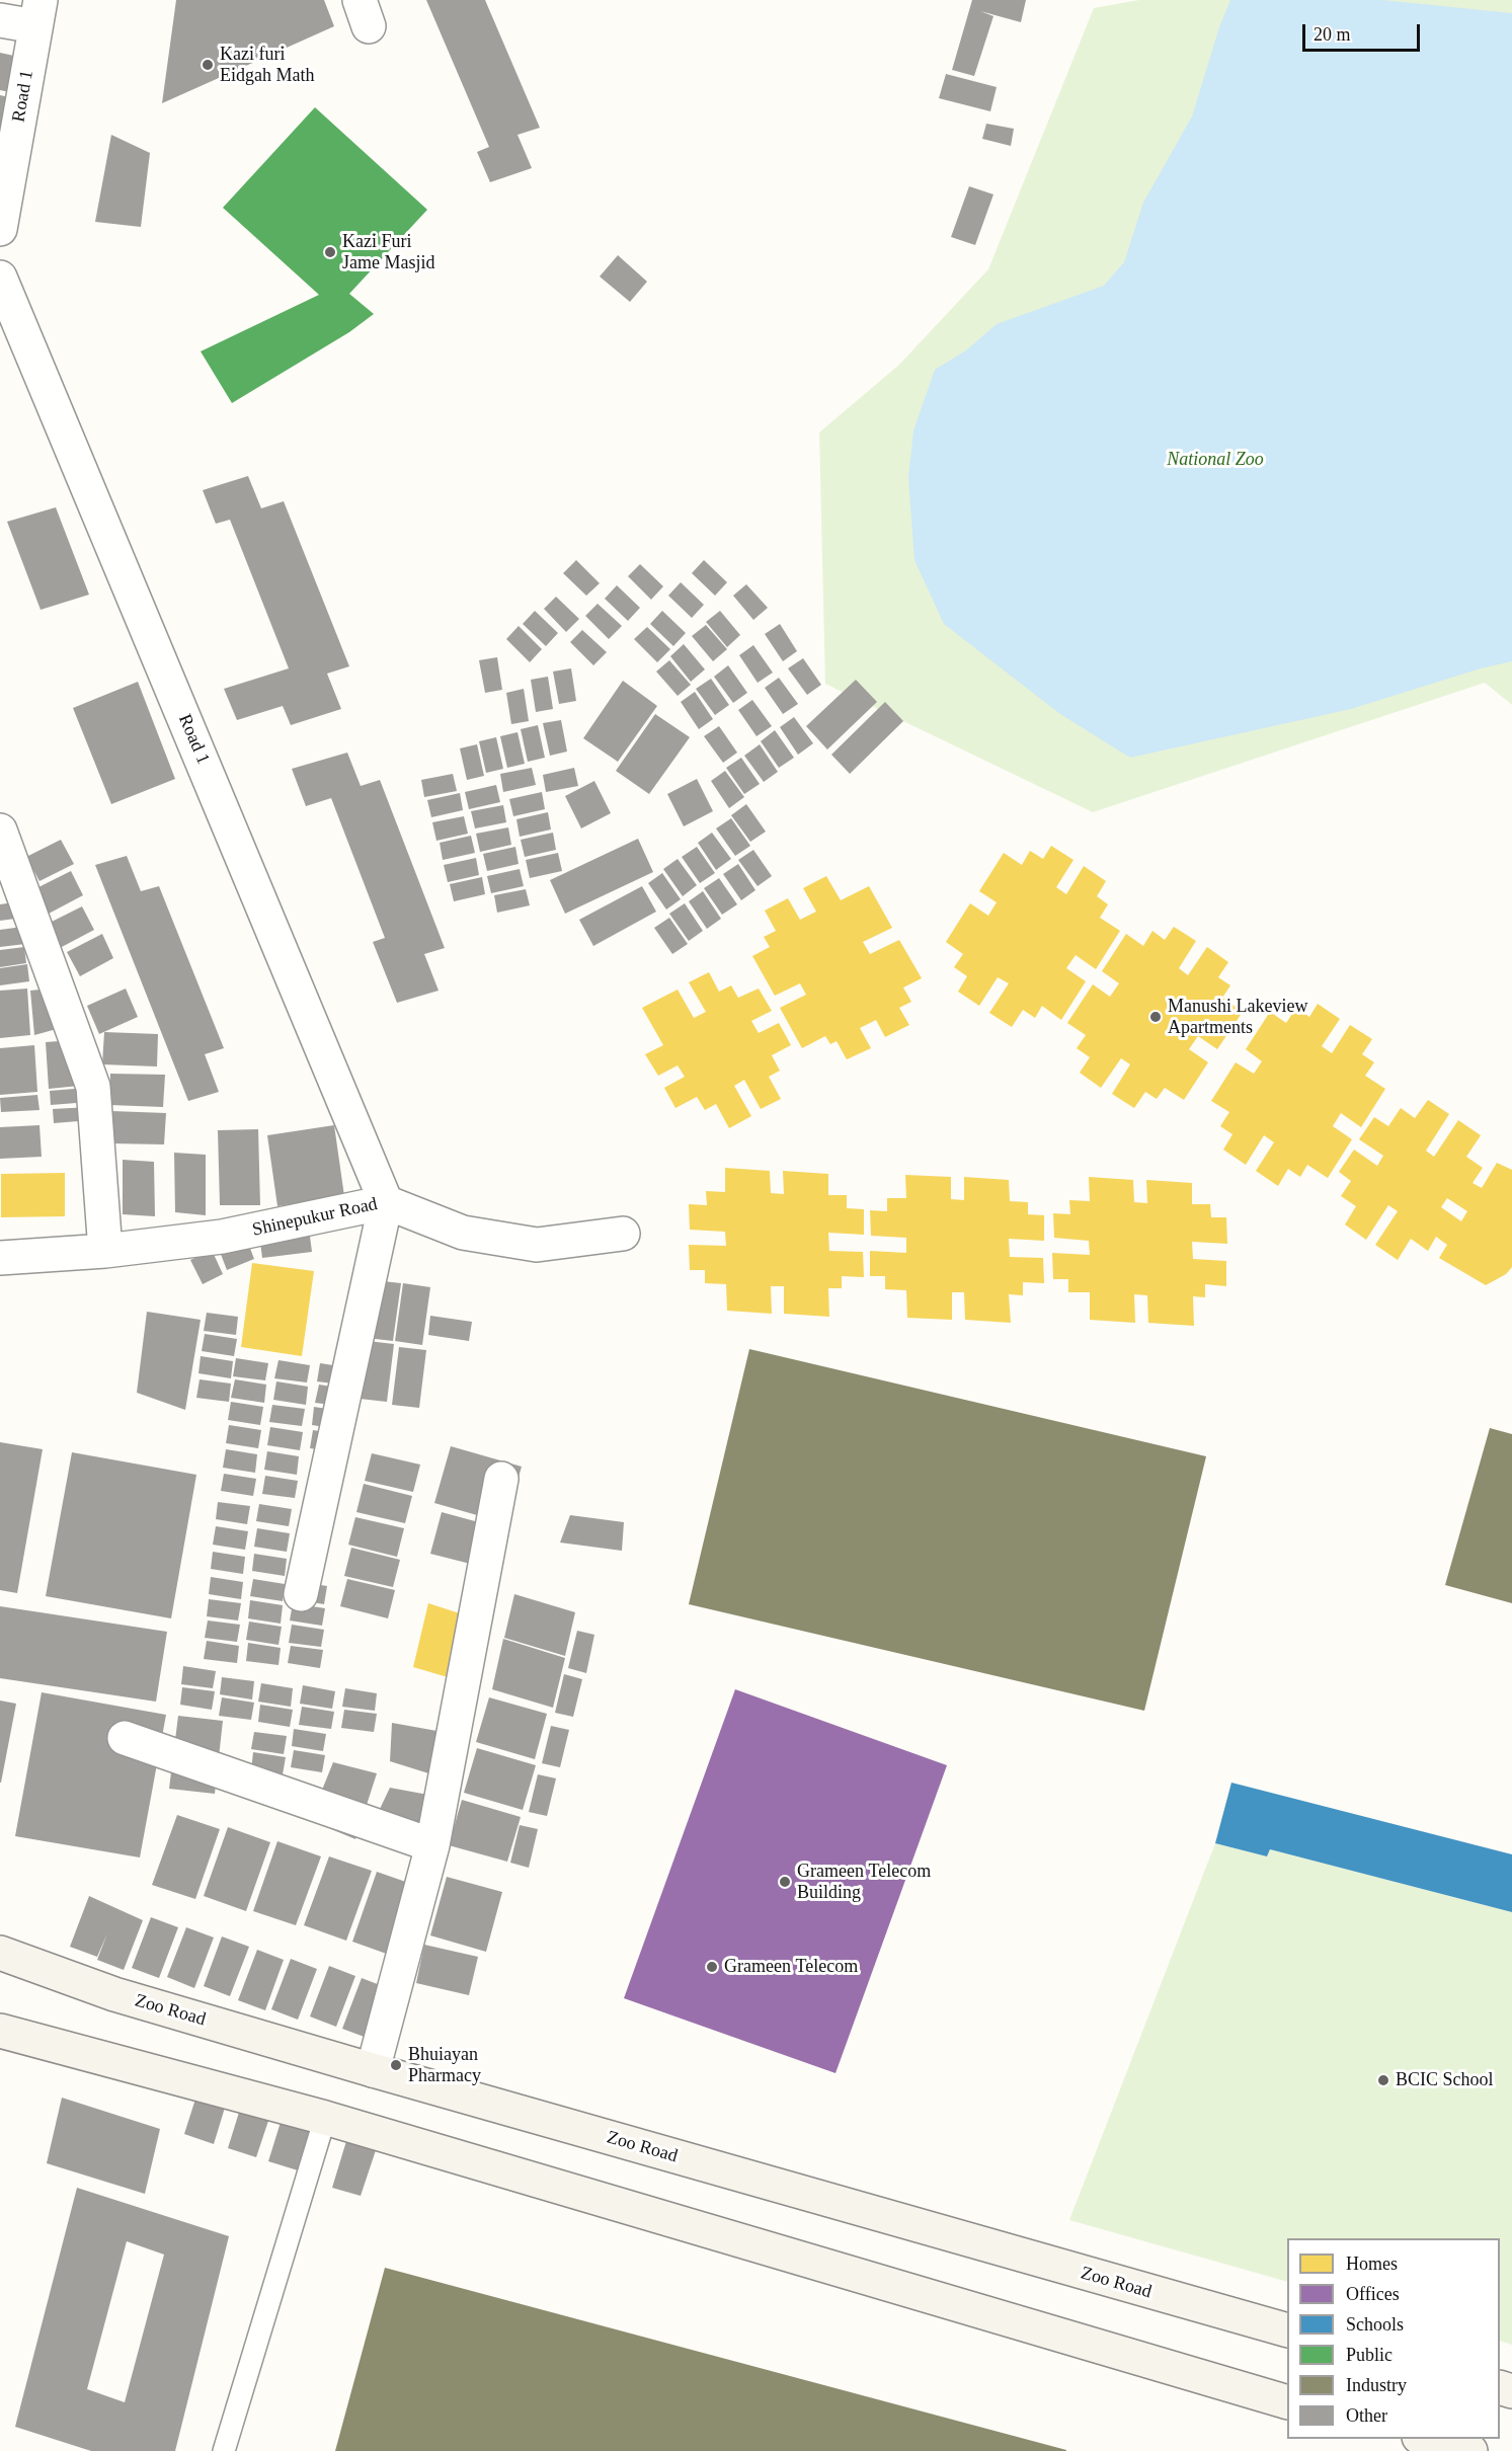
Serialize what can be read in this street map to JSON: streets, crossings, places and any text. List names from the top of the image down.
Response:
{
  "streets": {
    "main road": ["Zoo Road"],
    "street": ["Road 1", "Shinepukur Road"]
  },
  "crossings": [
    ["Road 1", "Shinepukur Road"]
  ],
  "parks": ["National Zoo"],
  "places": [
    "Kazi furi Eidgah Math",
    "Kazi Furi Jame Masjid",
    "Manushi Lakeview Apartments",
    "Grameen Telecom Building",
    "Grameen Telecom",
    "Bhuiayan Pharmacy",
    "BCIC School"
  ],
  "legend": [
    "Homes",
    "Offices",
    "Schools",
    "Public",
    "Industry",
    "Other"
  ],
  "scale_bar": "20 m"
}
